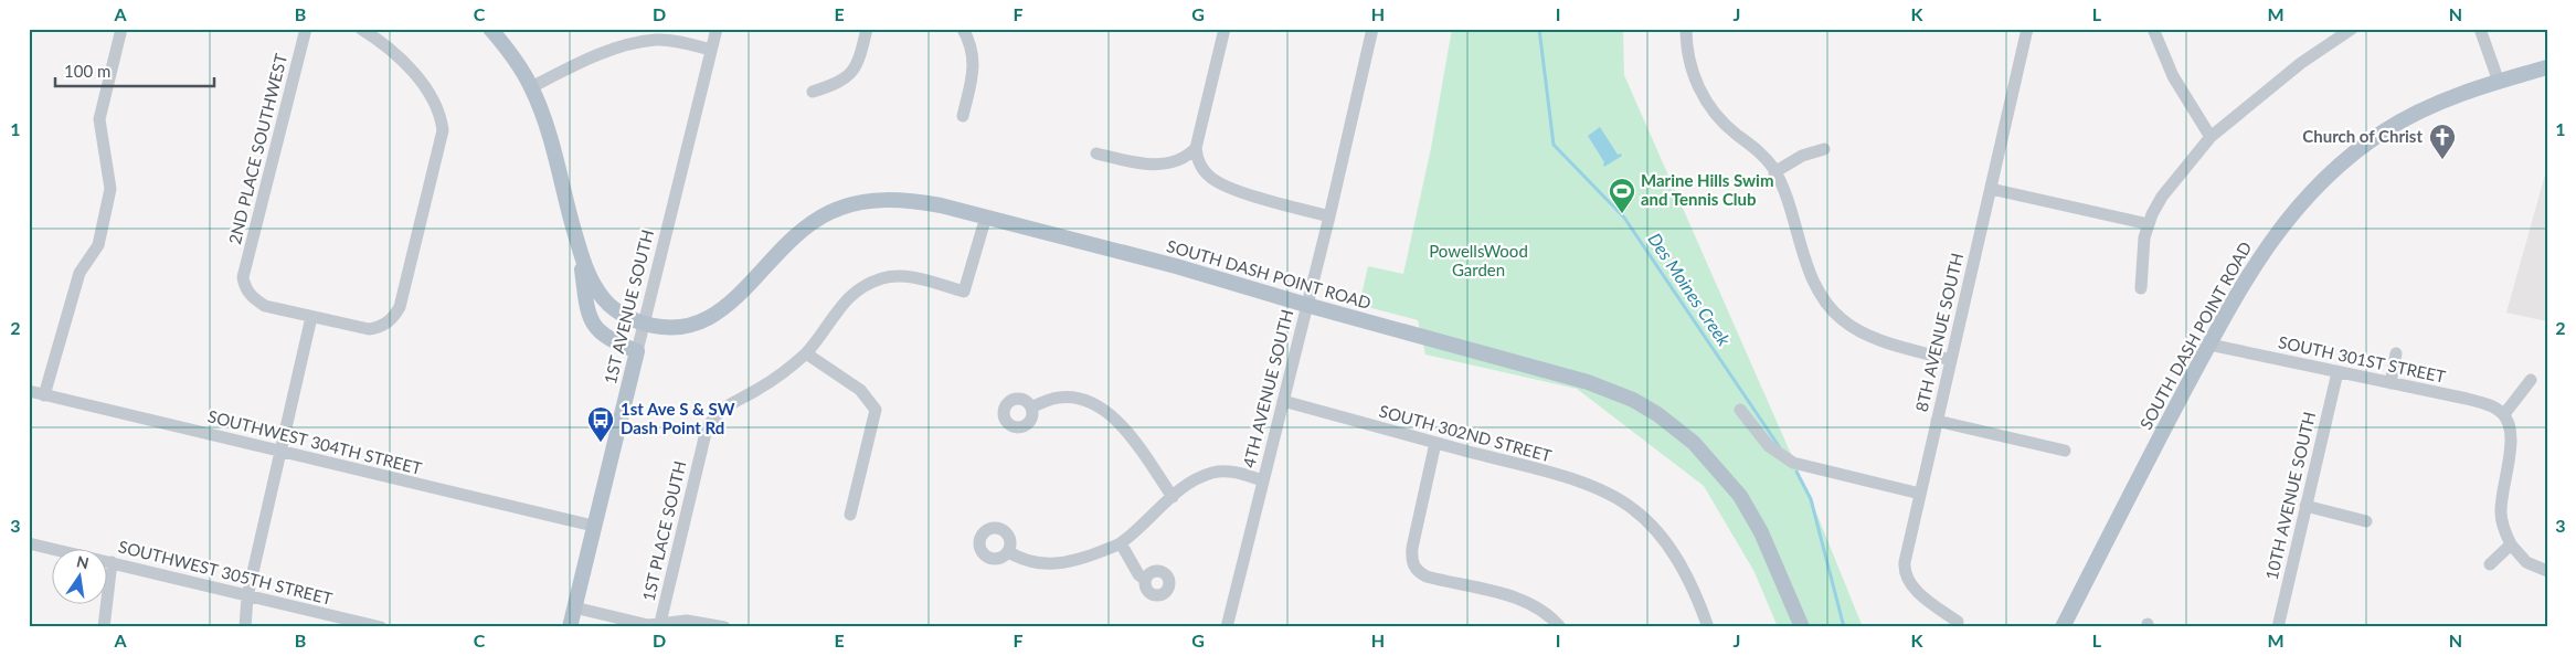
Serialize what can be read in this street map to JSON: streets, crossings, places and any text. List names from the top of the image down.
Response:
{
  "streets": {
    "main road": ["SOUTH DASH POINT ROAD", "1ST AVENUE SOUTH"],
    "street": [
      "2ND PLACE SOUTHWEST",
      "8TH AVENUE SOUTH",
      "SOUTH 301ST STREET",
      "4TH AVENUE SOUTH",
      "SOUTH 302ND STREET",
      "SOUTHWEST 304TH STREET",
      "10TH AVENUE SOUTH",
      "1ST PLACE SOUTH",
      "SOUTHWEST 305TH STREET"
    ]
  },
  "crossings": [
    ["SOUTH DASH POINT ROAD", "SOUTH 301ST STREET"],
    ["SOUTH DASH POINT ROAD", "4TH AVENUE SOUTH"],
    ["SOUTH DASH POINT ROAD", "1ST PLACE SOUTH"],
    ["1ST AVENUE SOUTH", "SOUTHWEST 304TH STREET"],
    ["SOUTH 301ST STREET", "10TH AVENUE SOUTH"],
    ["4TH AVENUE SOUTH", "SOUTH 302ND STREET"]
  ],
  "water": ["Des Moines Creek"],
  "parks": ["PowellsWood Garden"],
  "places": {
    "church": ["Church of Christ"],
    "sports": ["Marine Hills Swim and Tennis Club"],
    "bus stop": ["1st Ave S & SW Dash Point Rd"]
  },
  "scale_bar": "100 m",
  "north": "top",
  "grid": {
    "columns": [
      "A",
      "B",
      "C",
      "D",
      "E",
      "F",
      "G",
      "H",
      "I",
      "J",
      "K",
      "L",
      "M",
      "N"
    ],
    "rows": ["1", "2", "3"]
  }
}
